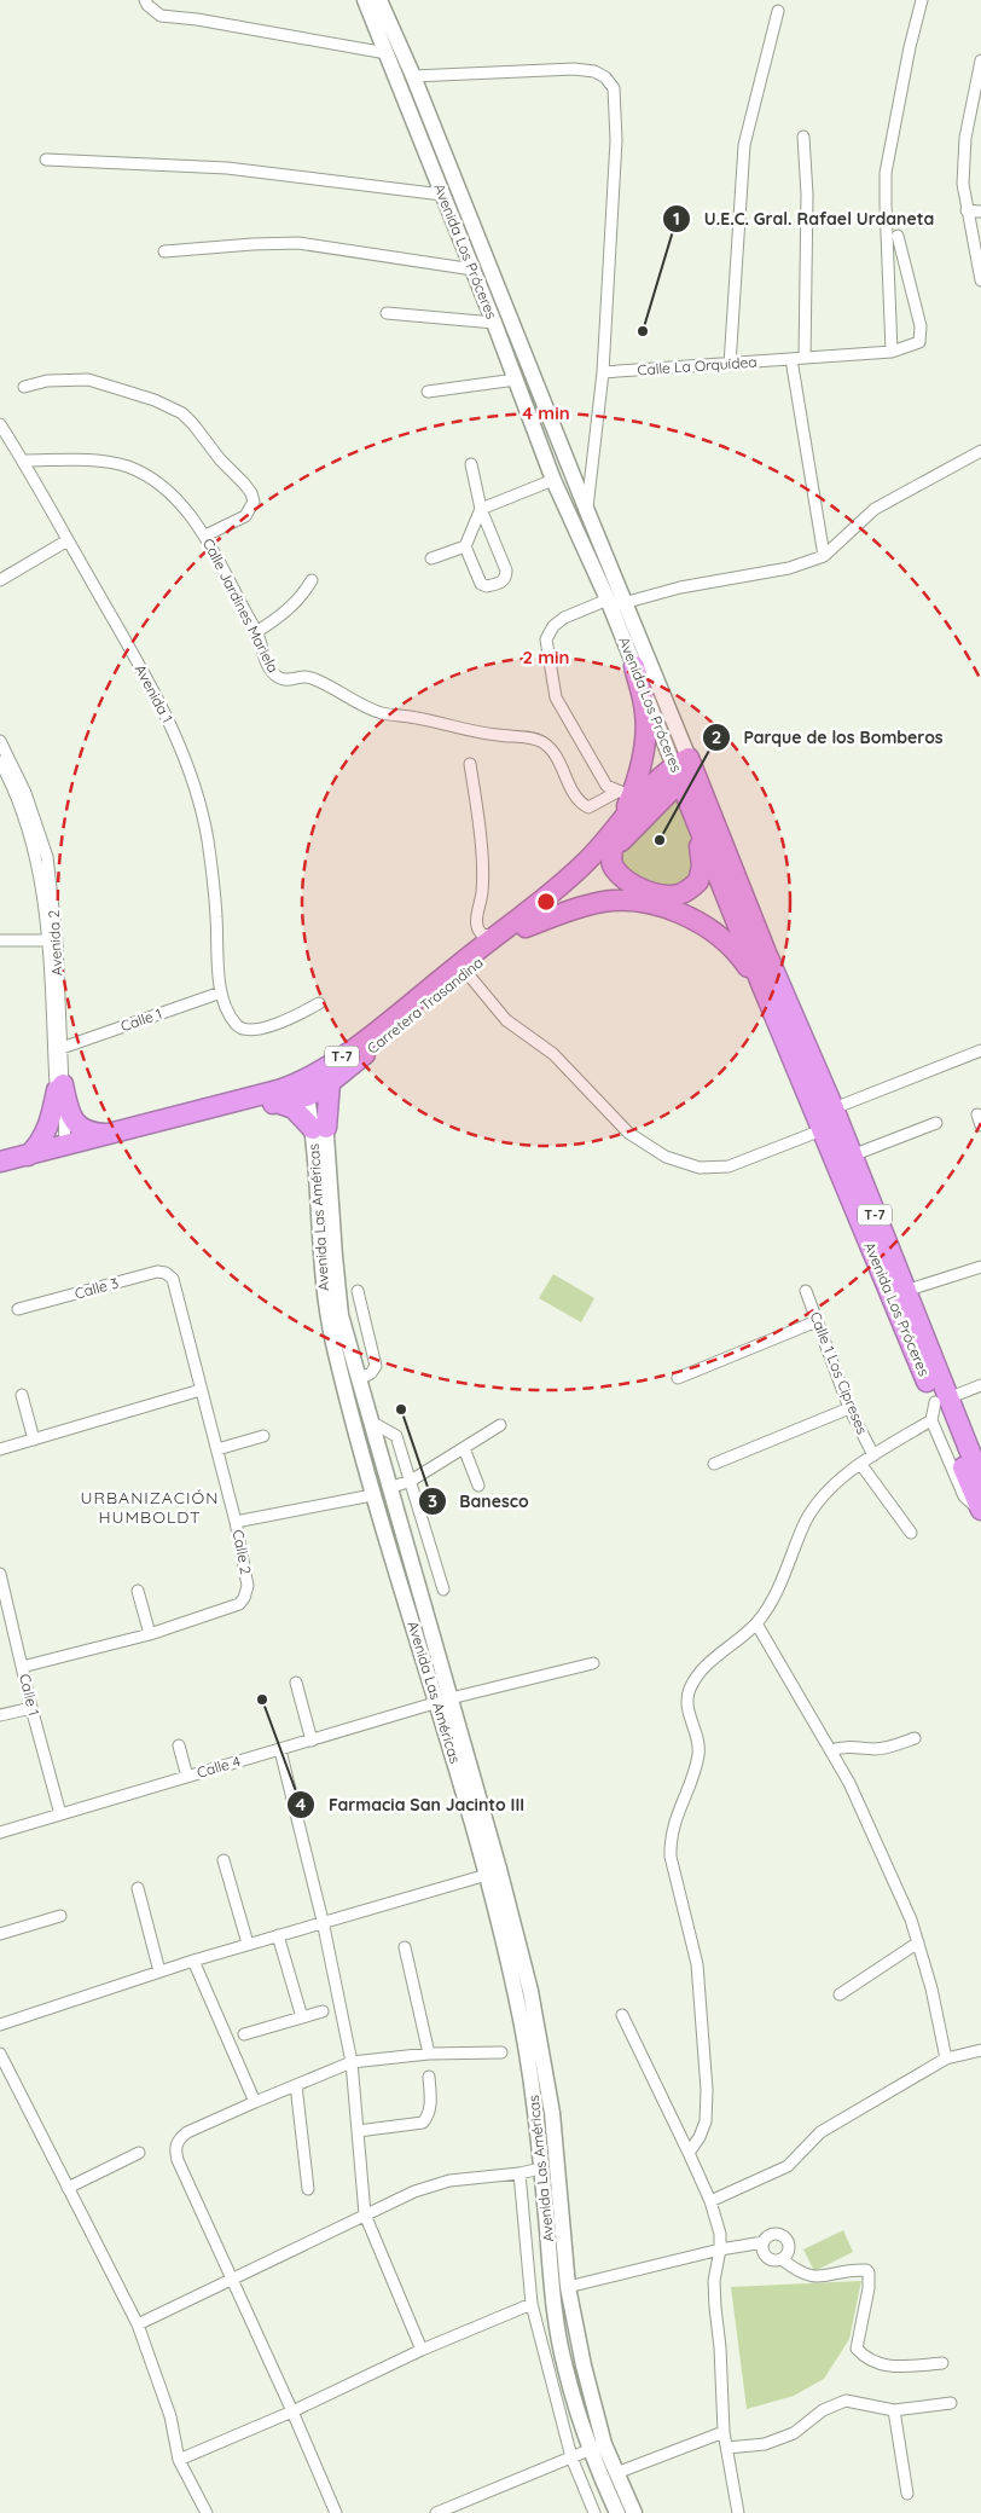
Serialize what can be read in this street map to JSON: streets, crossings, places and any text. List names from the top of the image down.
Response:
{
  "streets": {
    "highway": ["Avenida Los Próceres", "Carretera Trasandina", "T-7"],
    "street": [
      "Calle La Orquídea",
      "Calle Jardines Mariela",
      "Avenida 1",
      "Avenida 2",
      "Calle 1",
      "Avenida Las Américas",
      "Calle 3",
      "Calle 1 Los Cipreses",
      "Calle 2",
      "Calle 4"
    ]
  },
  "crossings": [
    ["Avenida Los Próceres", "Carretera Trasandina"],
    ["Calle Jardines Mariela", "Avenida 1"],
    ["Avenida 1", "Calle 1"],
    ["Avenida 2", "Carretera Trasandina"],
    ["Avenida 2", "Calle 1"],
    ["Calle 1", "Calle 2"],
    ["Calle 1", "Calle 4"],
    ["Avenida Las Américas", "Calle 4"],
    ["Calle 3", "Calle 2"]
  ],
  "districts": ["URBANIZACIÓN HUMBOLDT"],
  "places": [
    "U.E.C. Gral. Rafael Urdaneta",
    "Parque de los Bomberos",
    "Banesco",
    "Farmacia San Jacinto III"
  ],
  "rings": ["4 min", "2 min"]
}
